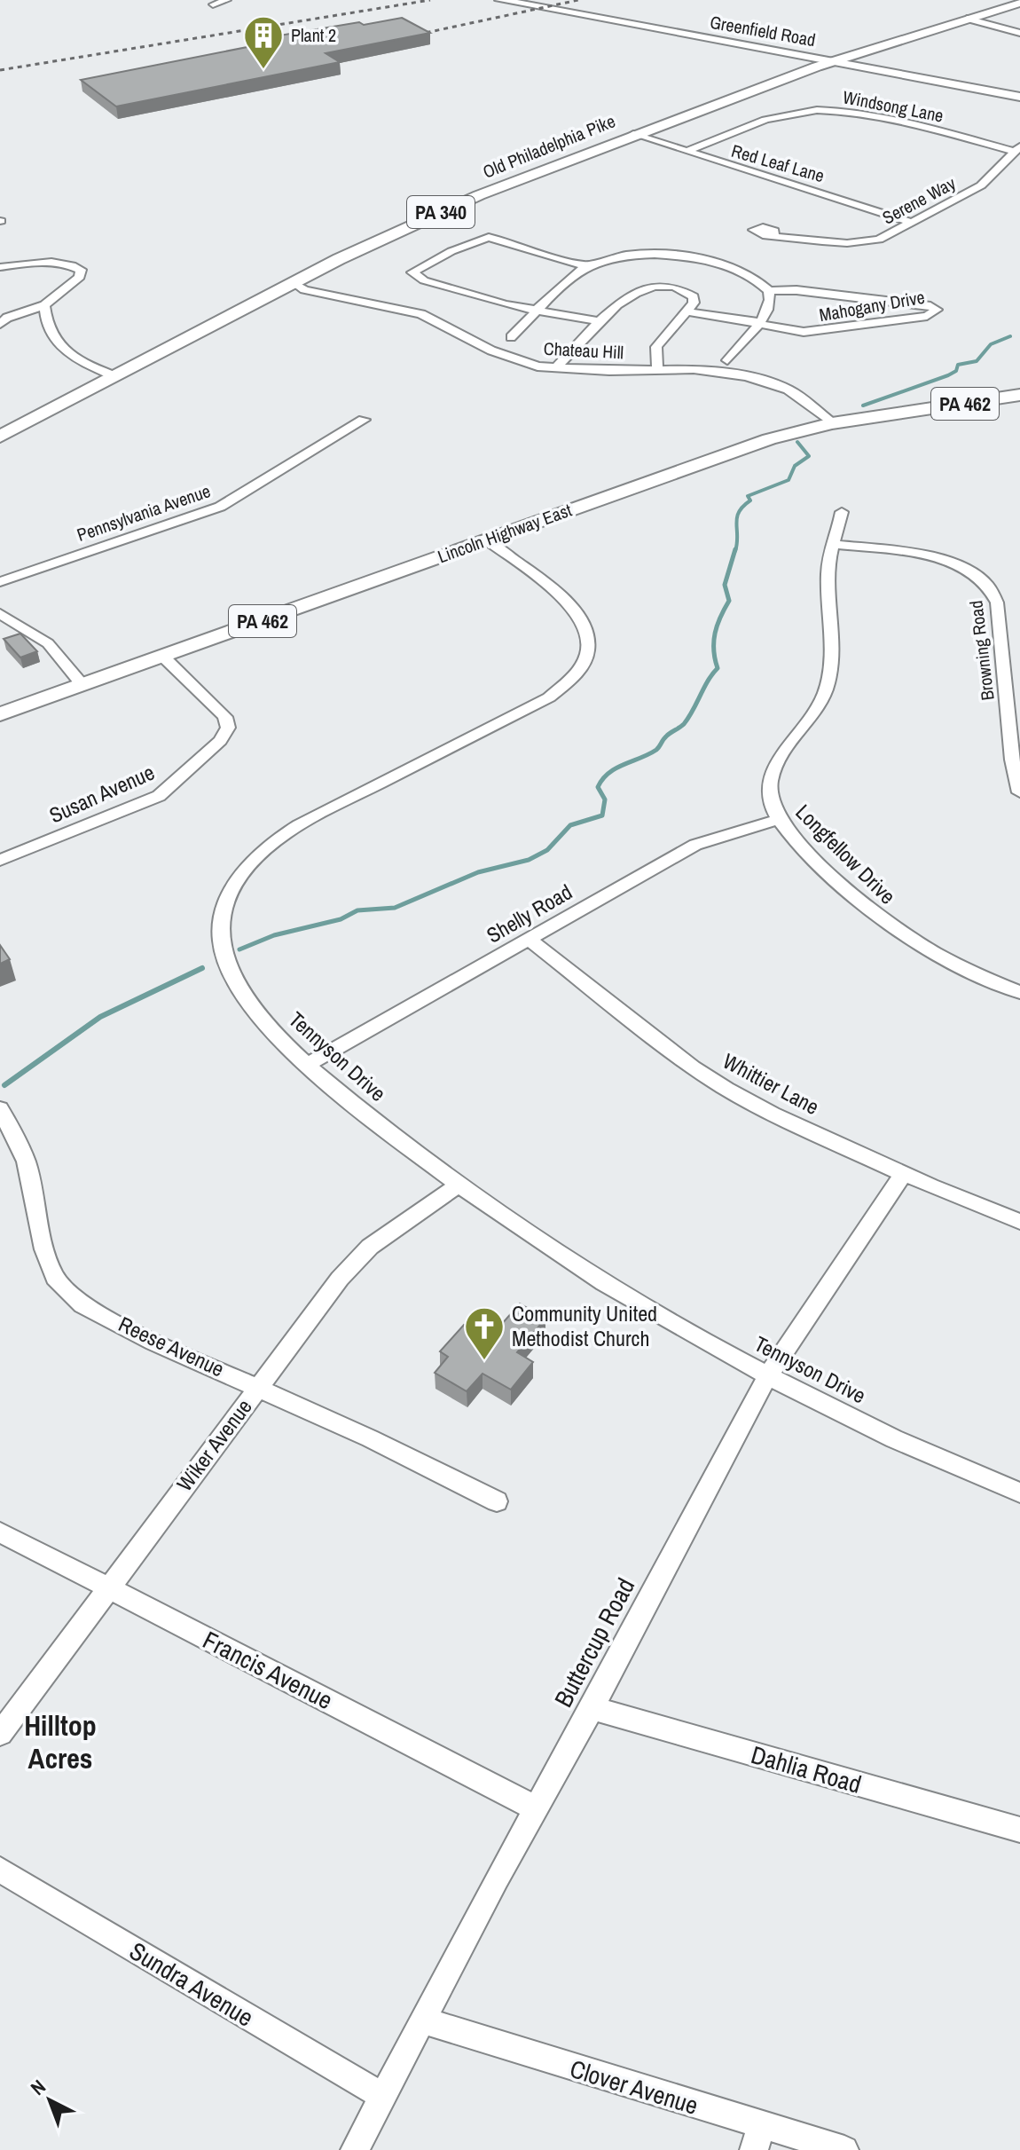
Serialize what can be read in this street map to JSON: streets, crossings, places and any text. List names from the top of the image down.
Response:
{
  "streets": {
    "main road": [
      "Greenfield Road",
      "Old Philadelphia Pike",
      "PA 340",
      "PA 462",
      "Lincoln Highway East"
    ],
    "street": [
      "Windsong Lane",
      "Red Leaf Lane",
      "Serene Way",
      "Mahogany Drive",
      "Chateau Hill",
      "Pennsylvania Avenue",
      "Browning Road",
      "Susan Avenue",
      "Longfellow Drive",
      "Shelly Road",
      "Tennyson Drive",
      "Whittier Lane",
      "Reese Avenue",
      "Wiker Avenue",
      "Buttercup Road",
      "Francis Avenue",
      "Dahlia Road",
      "Sundra Avenue",
      "Clover Avenue"
    ]
  },
  "crossings": [
    ["Greenfield Road", "Old Philadelphia Pike"],
    ["Windsong Lane", "Red Leaf Lane"],
    ["Windsong Lane", "Serene Way"],
    ["Old Philadelphia Pike", "Red Leaf Lane"],
    ["Old Philadelphia Pike", "Chateau Hill"],
    ["Red Leaf Lane", "Serene Way"],
    ["Chateau Hill", "Lincoln Highway East"],
    ["Lincoln Highway East", "Susan Avenue"],
    ["Lincoln Highway East", "Tennyson Drive"],
    ["Browning Road", "Longfellow Drive"],
    ["Longfellow Drive", "Shelly Road"],
    ["Shelly Road", "Tennyson Drive"],
    ["Shelly Road", "Whittier Lane"],
    ["Tennyson Drive", "Wiker Avenue"],
    ["Tennyson Drive", "Buttercup Road"],
    ["Whittier Lane", "Buttercup Road"],
    ["Reese Avenue", "Wiker Avenue"],
    ["Wiker Avenue", "Francis Avenue"],
    ["Buttercup Road", "Francis Avenue"],
    ["Buttercup Road", "Dahlia Road"],
    ["Buttercup Road", "Sundra Avenue"],
    ["Buttercup Road", "Clover Avenue"]
  ],
  "districts": ["Hilltop Acres"],
  "places": {
    "building": ["Plant 2"],
    "church": ["Community United Methodist Church"]
  },
  "north": "top left"
}
